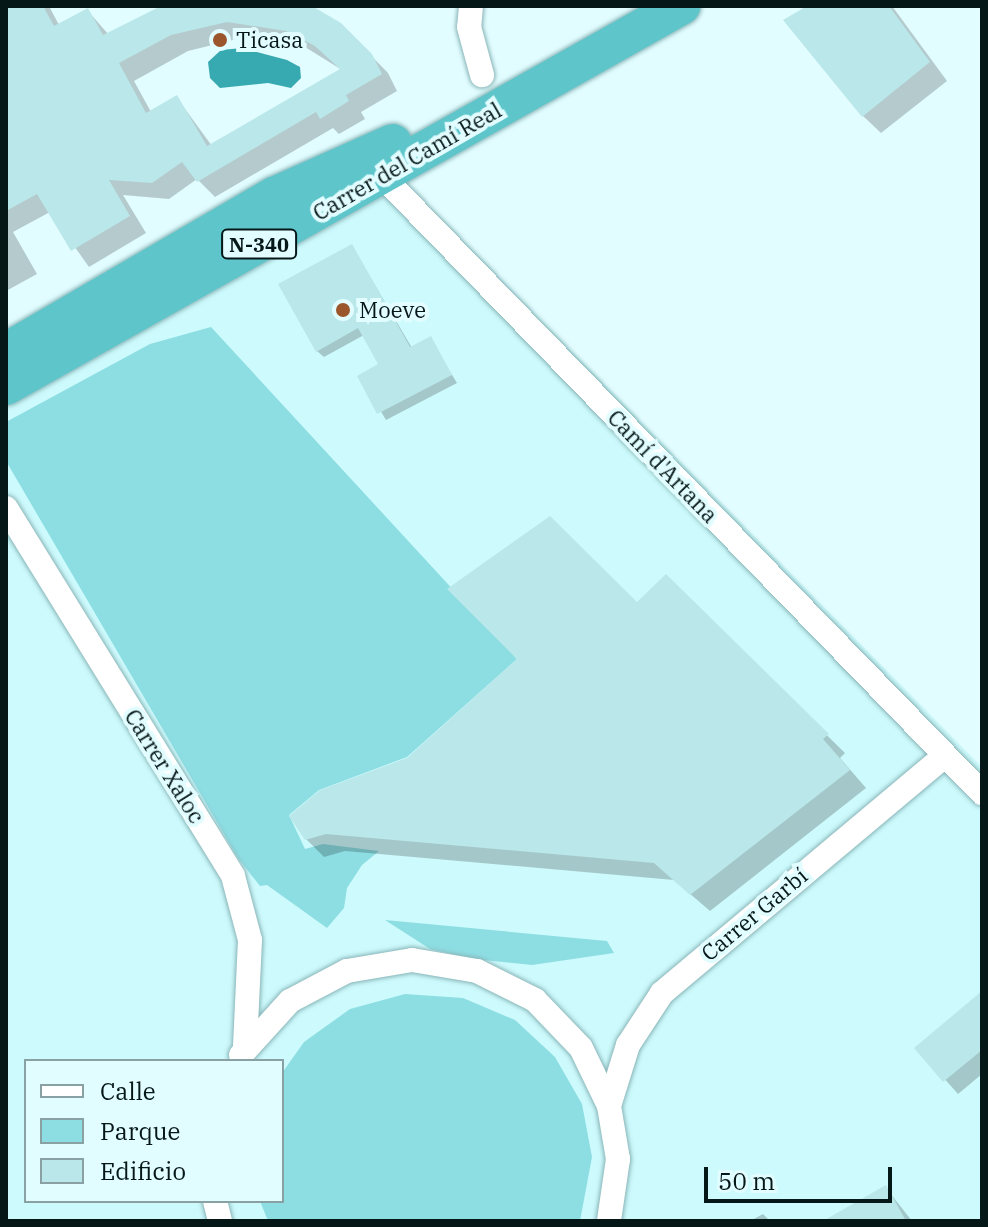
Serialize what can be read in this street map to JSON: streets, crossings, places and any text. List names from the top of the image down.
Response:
{
  "streets": {
    "highway": ["Carrer del Camí Real", "N-340"],
    "street": ["Camí d'Artana", "Carrer Xaloc", "Carrer Garbí"]
  },
  "crossings": [
    ["Carrer del Camí Real", "Camí d'Artana"],
    ["Camí d'Artana", "Carrer Garbí"]
  ],
  "places": ["Ticasa", "Moeve"],
  "legend": ["Calle", "Parque", "Edificio"],
  "scale_bar": "50 m"
}
